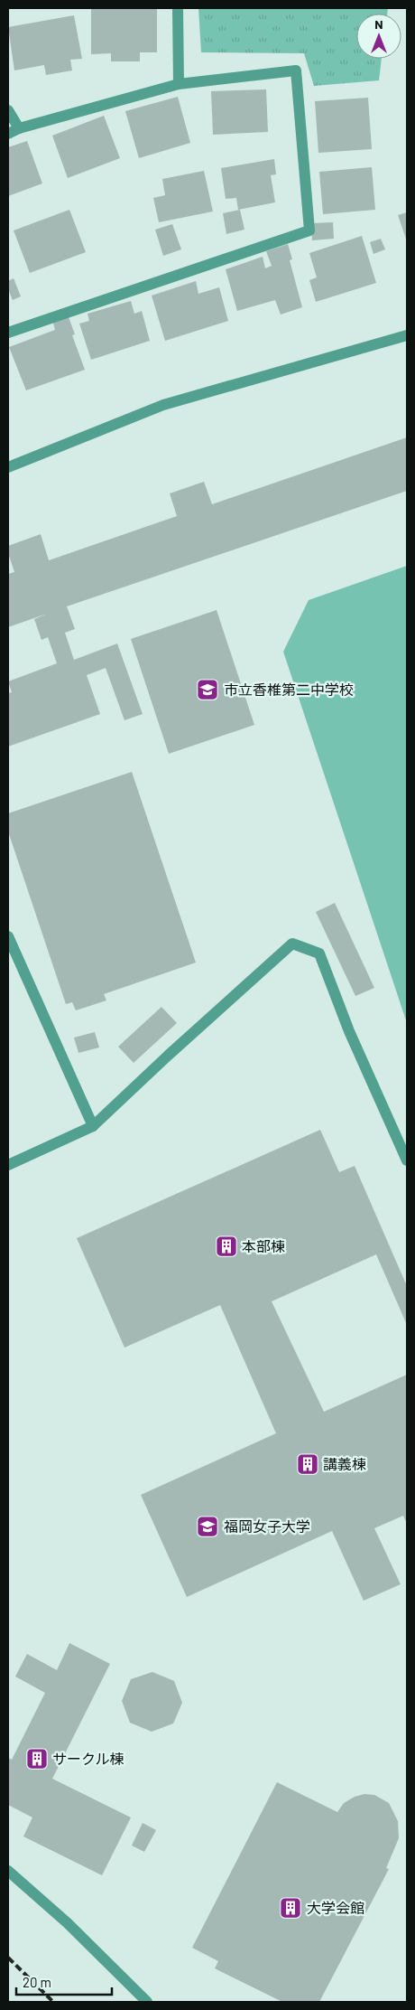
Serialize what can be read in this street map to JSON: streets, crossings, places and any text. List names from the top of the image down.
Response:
{
  "places": {
    "school or university": ["市立香椎第二中学校", "福岡女子大学"],
    "building": [
      "本部棟",
      "講義棟",
      "サークル棟",
      "大学会館"
    ]
  },
  "scale_bar": "20 m",
  "north": "top"
}
